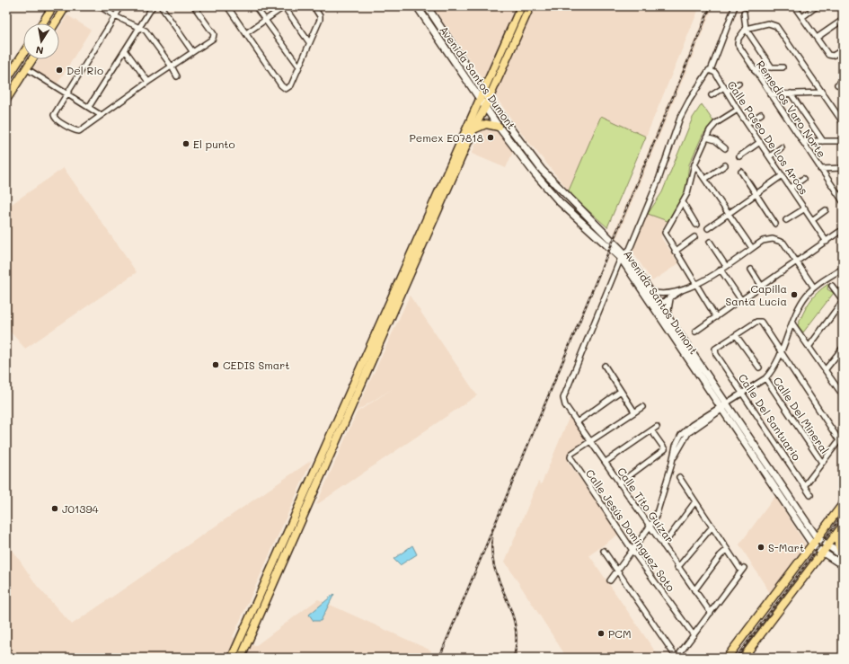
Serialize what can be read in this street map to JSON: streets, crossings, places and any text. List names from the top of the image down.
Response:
{
  "streets": {
    "main road": ["Avenida Santos Dumont"],
    "street": [
      "Remedios Varo Norte",
      "Calle Paseo De Los Arcos",
      "Calle Del Mineral",
      "Calle Del Santuario",
      "Calle Tito Guízar",
      "Calle Jesús Domínguez Soto"
    ]
  },
  "crossings": [
    ["Avenida Santos Dumont", "Calle Tito Guízar"],
    ["Calle Tito Guízar", "Calle Jesús Domínguez Soto"]
  ],
  "places": [
    "Del Rio",
    "Pemex E07818",
    "El punto",
    "Capilla Santa Lucia",
    "CEDIS Smart",
    "J01394",
    "S-Mart",
    "PCM"
  ],
  "north": "bottom"
}
